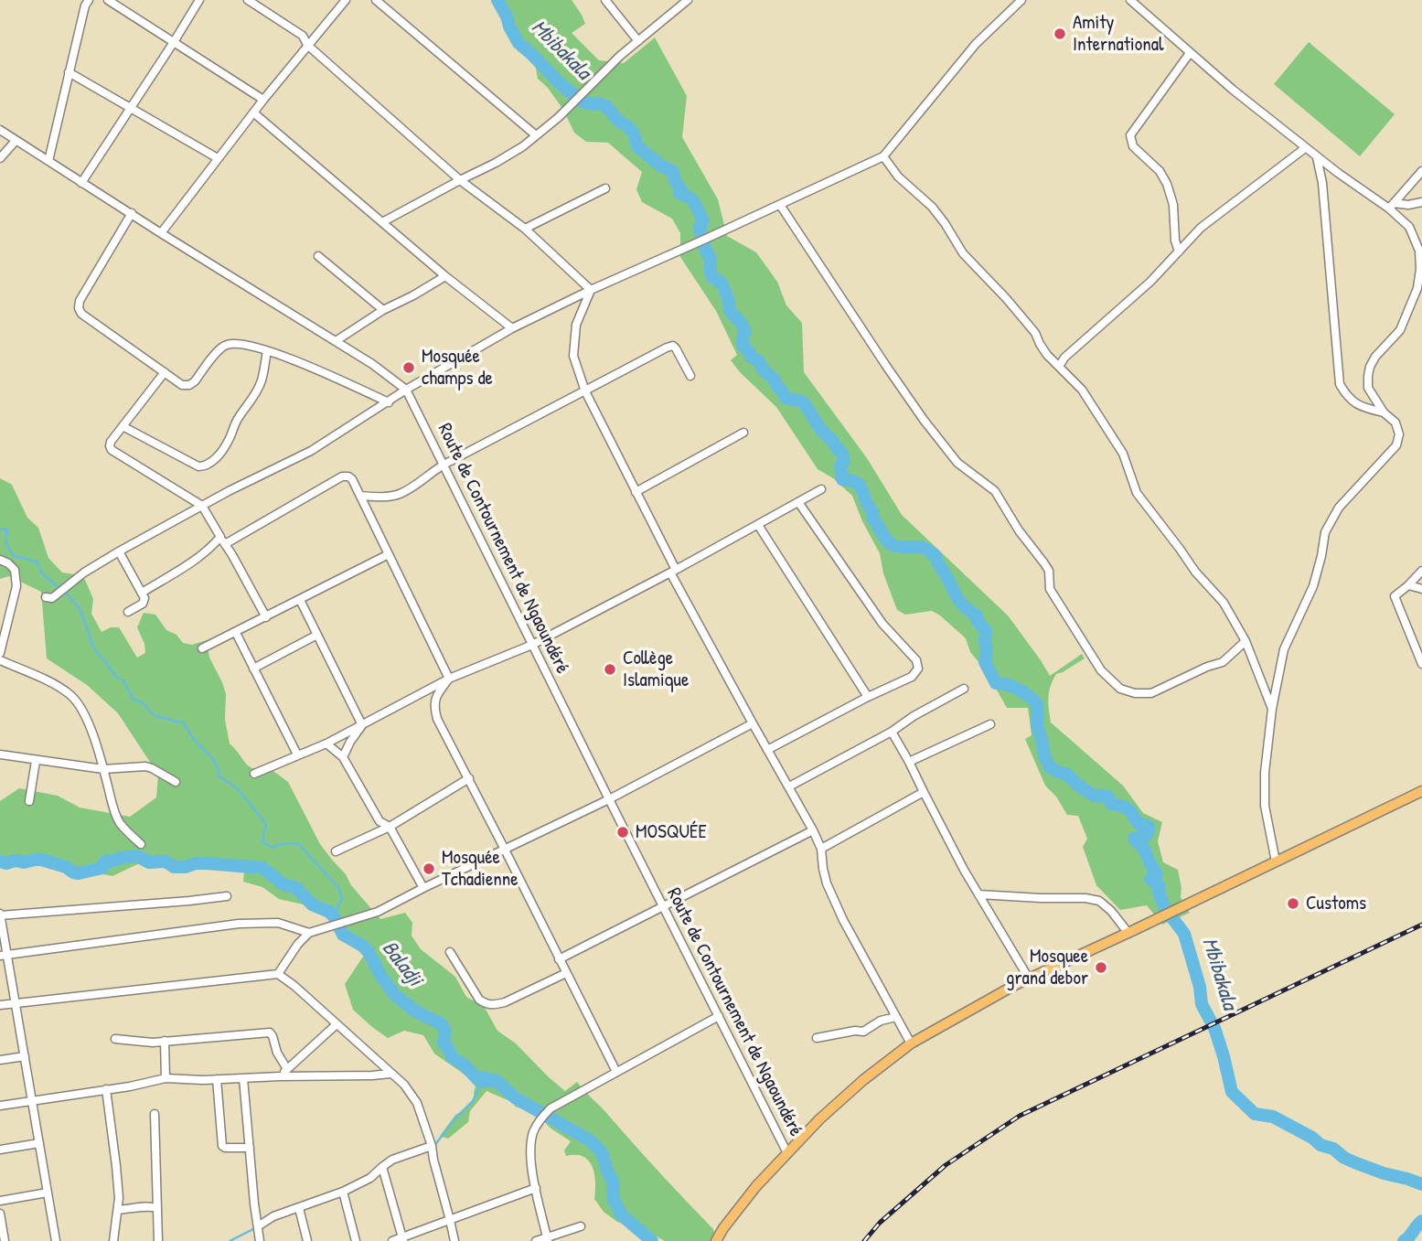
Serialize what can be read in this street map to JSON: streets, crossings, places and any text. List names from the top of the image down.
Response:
{
  "streets": {
    "street": ["Route de Contournement de Ngaoundéré"]
  },
  "water": ["Mbibakala", "Baladji"],
  "places": [
    "Amity International",
    "Mosquée champs de",
    "Collège Islamique",
    "MOSQUÉE",
    "Mosquée Tchadienne",
    "Customs",
    "Mosquee grand debor"
  ]
}
